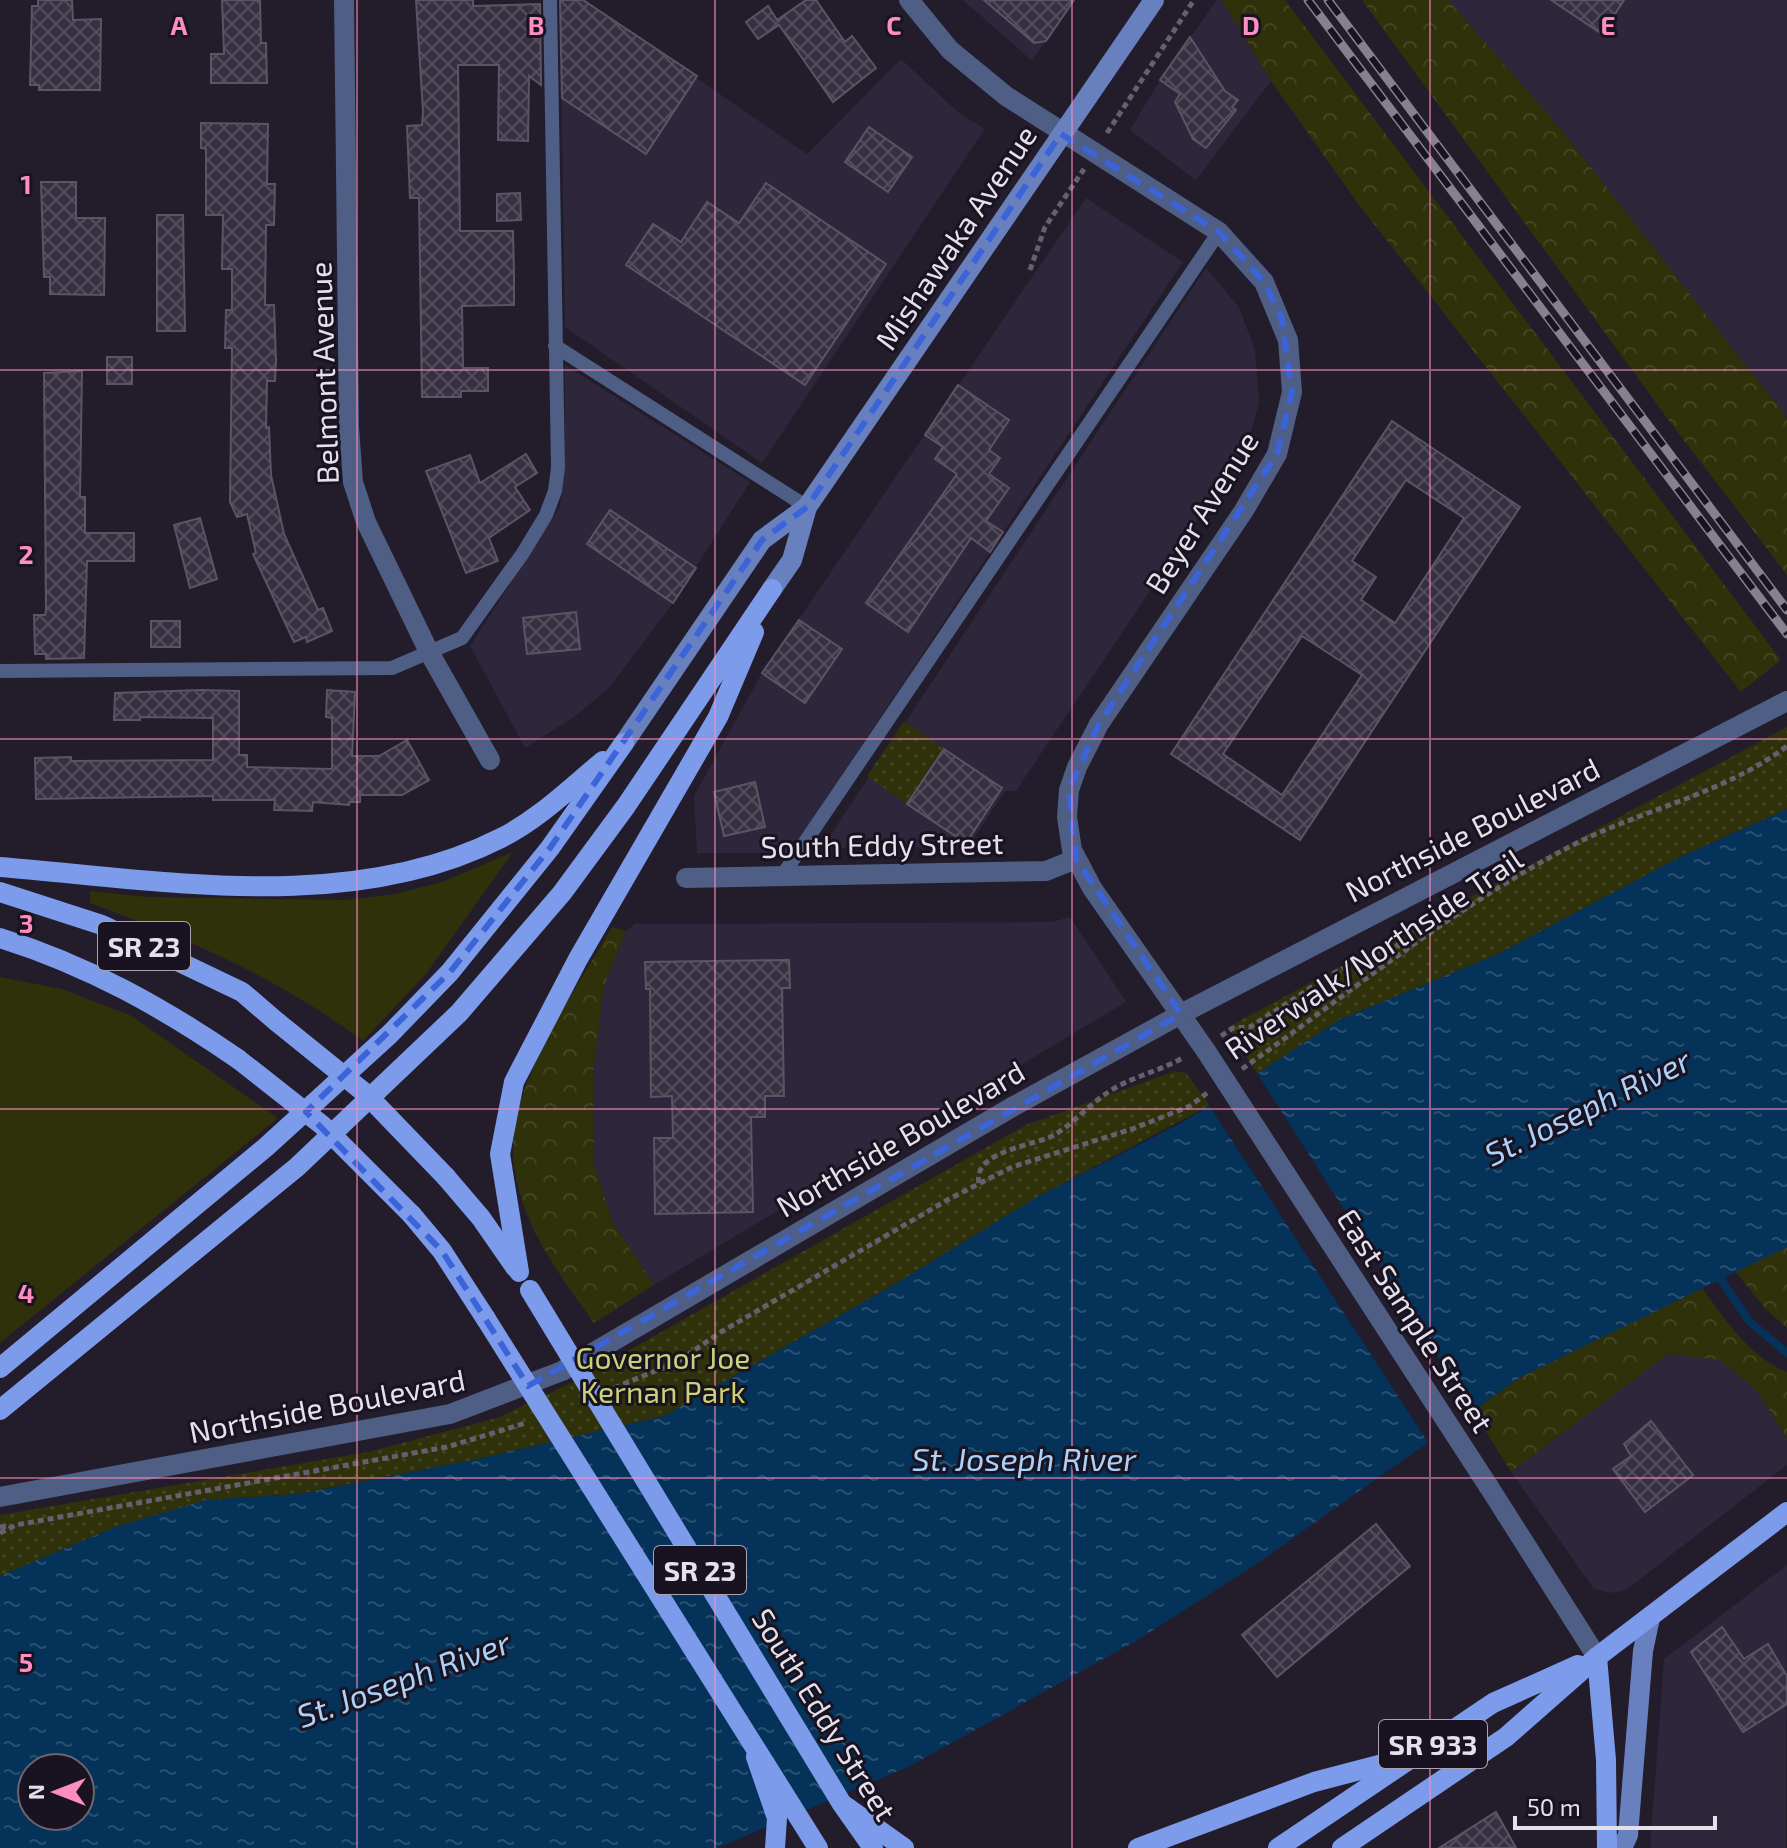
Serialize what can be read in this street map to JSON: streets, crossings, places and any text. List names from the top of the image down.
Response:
{
  "streets": {
    "main road": [
      "Mishawaka Avenue",
      "South Eddy Street",
      "SR 23",
      "East Sample Street",
      "SR 933"
    ],
    "street": ["Belmont Avenue", "Beyer Avenue", "Northside Boulevard"],
    "path": ["Riverwalk/Northside Trail"]
  },
  "crossings": [
    ["Mishawaka Avenue", "Beyer Avenue"],
    ["Beyer Avenue", "South Eddy Street"],
    ["Beyer Avenue", "East Sample Street"],
    ["Northside Boulevard", "East Sample Street"],
    ["South Eddy Street", "East Sample Street"],
    ["East Sample Street", "SR 933"]
  ],
  "water": ["St. Joseph River"],
  "parks": ["Governor Joe Kernan Park"],
  "scale_bar": "50 m",
  "north": "left",
  "grid": {
    "columns": [
      "A",
      "B",
      "C",
      "D",
      "E"
    ],
    "rows": [
      "1",
      "2",
      "3",
      "4",
      "5"
    ]
  }
}
